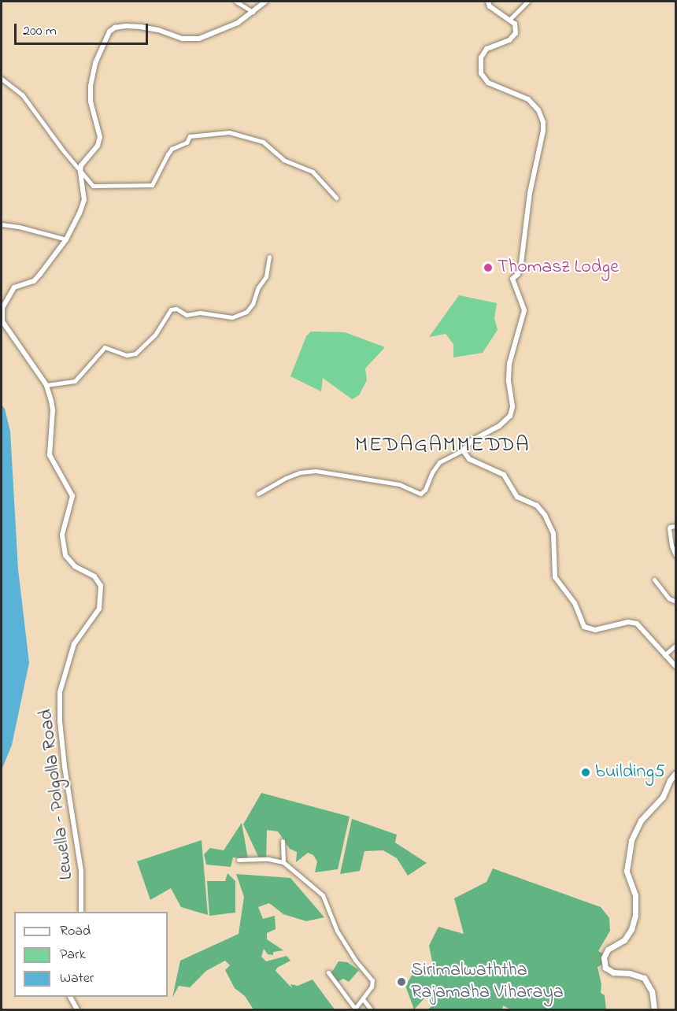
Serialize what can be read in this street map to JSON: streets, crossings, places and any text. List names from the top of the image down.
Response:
{
  "streets": {
    "street": ["Lewella - Polgolla Road"]
  },
  "districts": ["MEDAGAMMEDDA"],
  "places": ["Thomasz Lodge", "building5", "Sirimalwaththa Rajamaha Viharaya"],
  "legend": ["Road", "Park", "Water"],
  "scale_bar": "200 m"
}
